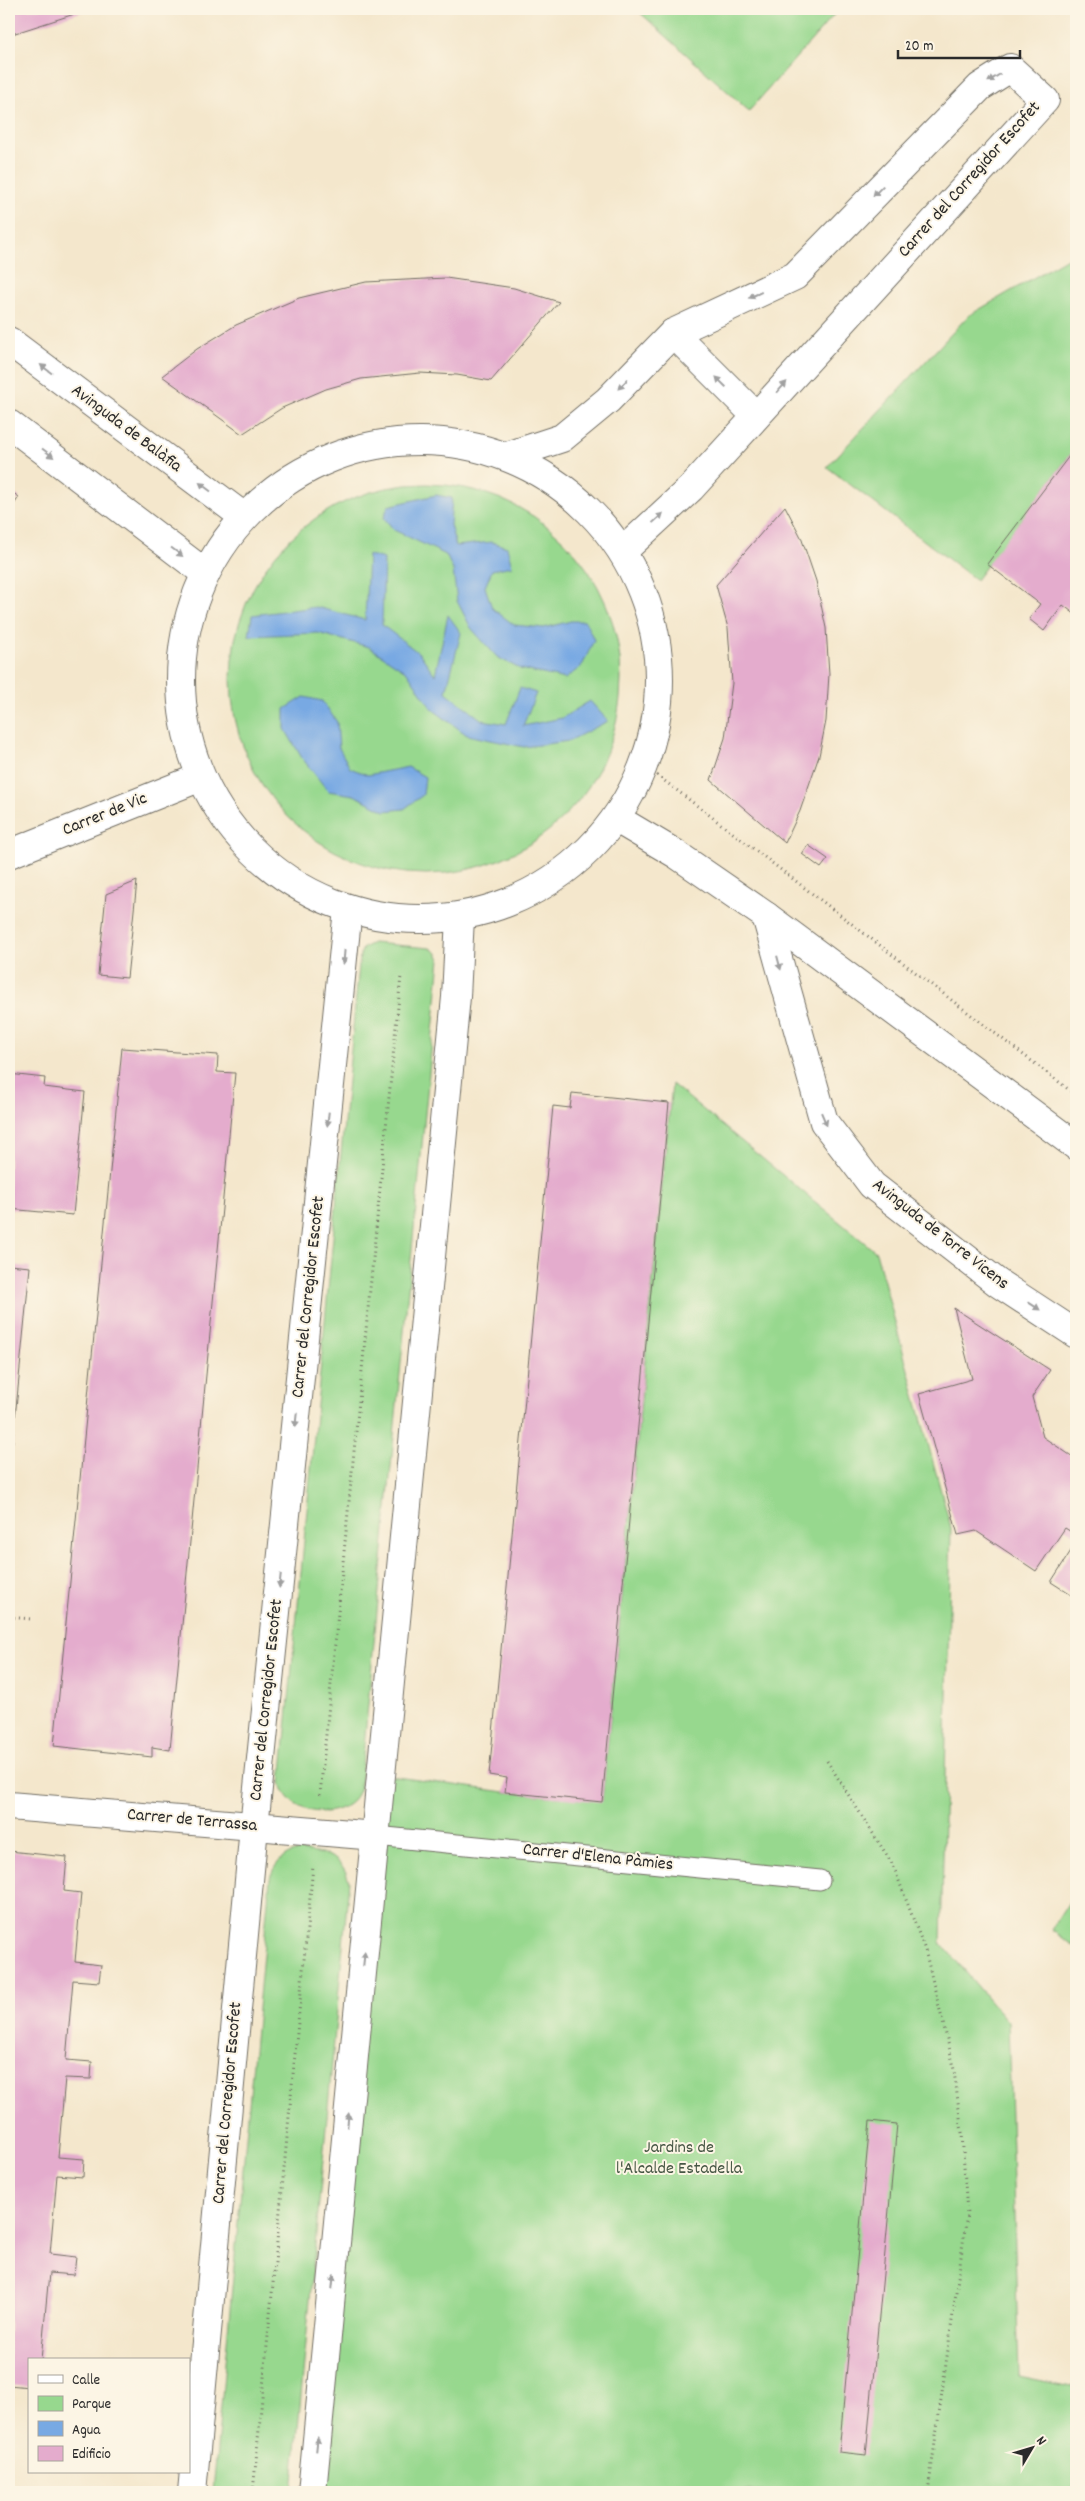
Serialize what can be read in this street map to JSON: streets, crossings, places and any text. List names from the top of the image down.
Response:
{
  "streets": {
    "street": [
      "Carrer del Corregidor Escofet",
      "Avinguda de Balàfia",
      "Carrer de Vic",
      "Avinguda de Torre Vicens",
      "Carrer de Terrassa"
    ],
    "lane": ["Carrer d'Elena Pàmies"]
  },
  "crossings": [
    ["Carrer del Corregidor Escofet", "Carrer de Terrassa"],
    ["Carrer de Terrassa", "Carrer d'Elena Pàmies"]
  ],
  "parks": ["Jardins de l'Alcalde Estadella"],
  "legend": [
    "Calle",
    "Parque",
    "Agua",
    "Edificio"
  ],
  "scale_bar": "20 m",
  "north": "top right"
}
